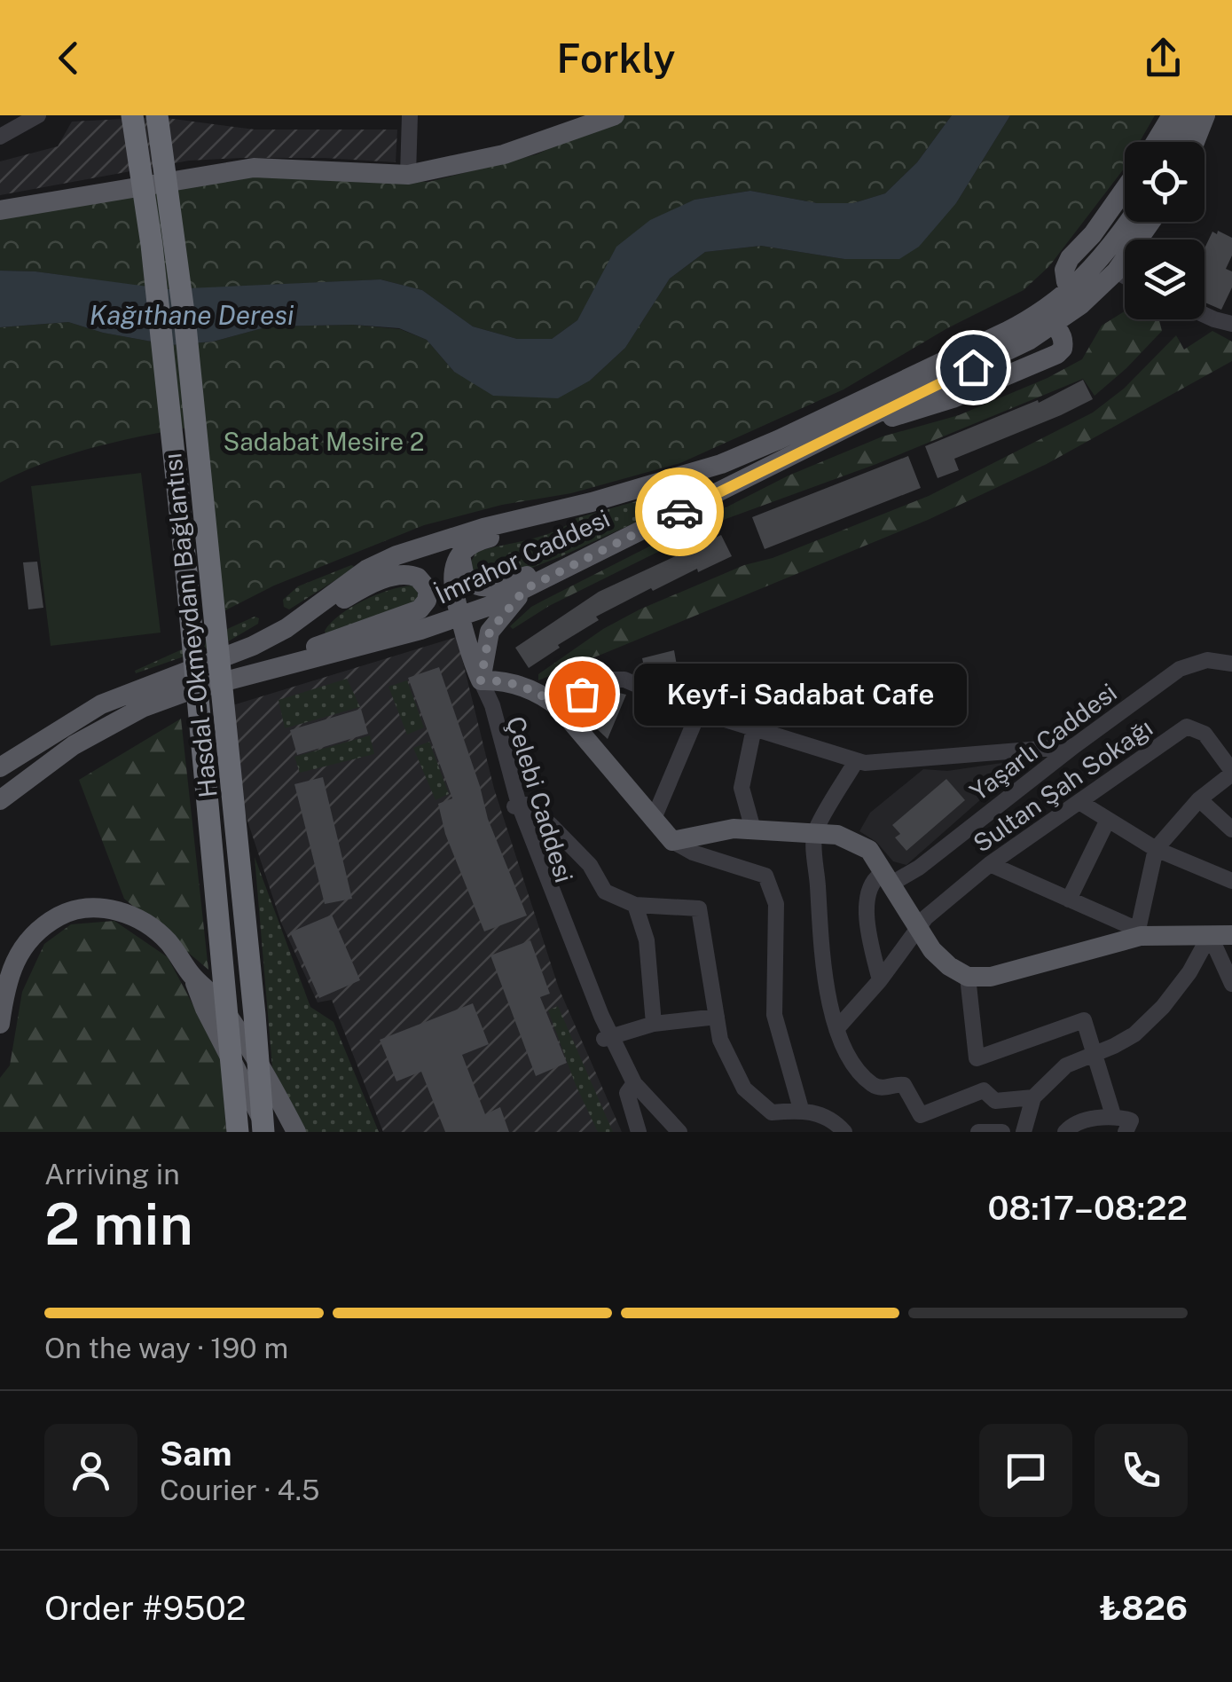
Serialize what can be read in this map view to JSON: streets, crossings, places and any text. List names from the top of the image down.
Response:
{
  "streets": {
    "highway": ["Hasdal - Okmeydanı Bağlantısı"],
    "main road": ["İmrahor Caddesi"],
    "street": ["Yaşarlı Caddesi", "Sultan Şah Sokağı", "Çelebi Caddesi"]
  },
  "water": ["Kağıthane Deresi"],
  "parks": ["Sadabat Mesire 2"],
  "places": ["Keyf-i Sadabat Cafe"],
  "page": {
    "header": "Forkly",
    "bubble": "Keyf-i Sadabat Cafe",
    "heading": ["2 min", "Arriving in", "08:17–08:22"],
    "panel": [
      "Sam",
      "Courier · 4.5",
      "Order #9502",
      "₺826"
    ],
    "bar": "On the way · 190 m"
  }
}
